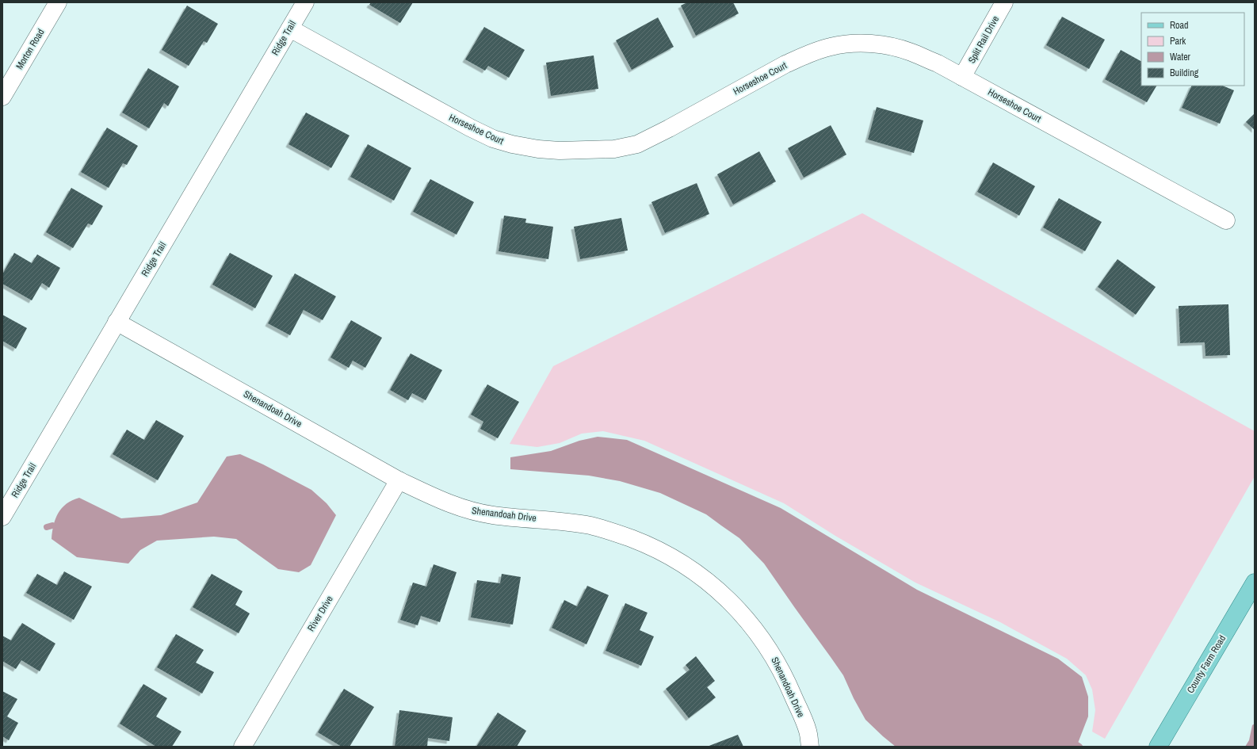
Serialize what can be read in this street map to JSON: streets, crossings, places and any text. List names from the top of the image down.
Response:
{
  "streets": {
    "main road": ["County Farm Road"],
    "street": [
      "Ridge Trail",
      "Split Rail Drive",
      "Morton Road",
      "Horseshoe Court",
      "Shenandoah Drive",
      "River Drive"
    ]
  },
  "crossings": [
    ["Ridge Trail", "Horseshoe Court"],
    ["Ridge Trail", "Shenandoah Drive"],
    ["Split Rail Drive", "Horseshoe Court"],
    ["Shenandoah Drive", "River Drive"]
  ],
  "legend": [
    "Road",
    "Park",
    "Water",
    "Building"
  ]
}
